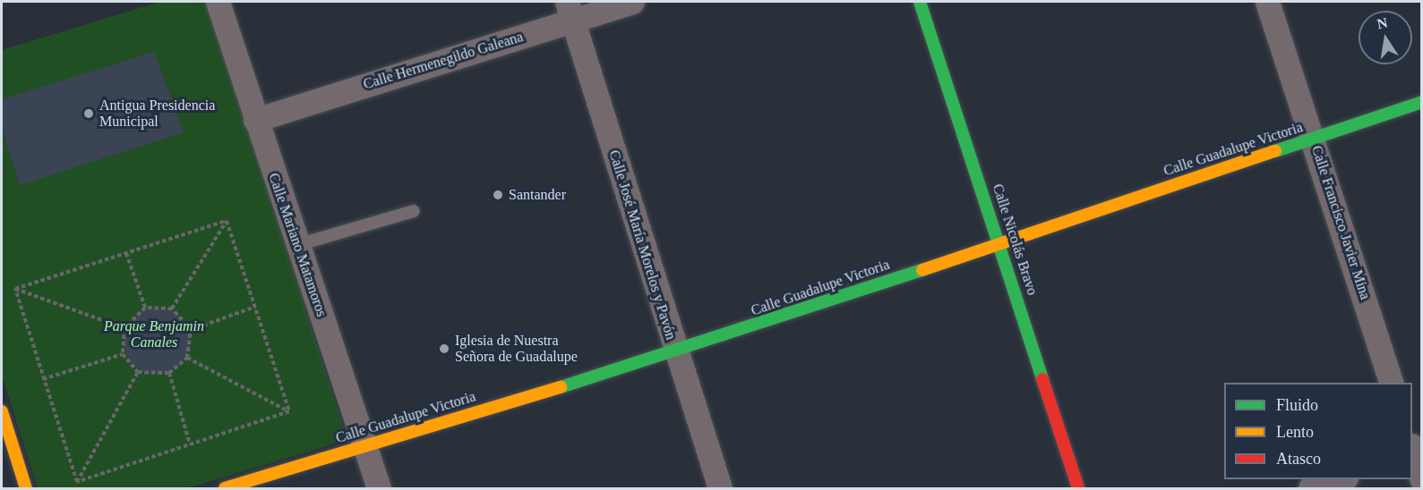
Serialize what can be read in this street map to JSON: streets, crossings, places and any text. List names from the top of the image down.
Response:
{
  "streets": {
    "street": [
      "Calle Hermenegildo Galeana",
      "Calle Guadalupe Victoria",
      "Calle Francisco Javier Mina",
      "Calle Nicolás Bravo",
      "Calle Mariano Matamoros",
      "Calle José María Morelos y Pavón"
    ]
  },
  "crossings": [
    ["Calle Hermenegildo Galeana", "Calle Mariano Matamoros"],
    ["Calle Hermenegildo Galeana", "Calle José María Morelos y Pavón"],
    ["Calle Guadalupe Victoria", "Calle Francisco Javier Mina"],
    ["Calle Guadalupe Victoria", "Calle Nicolás Bravo"],
    ["Calle Guadalupe Victoria", "Calle Mariano Matamoros"],
    ["Calle Guadalupe Victoria", "Calle José María Morelos y Pavón"]
  ],
  "parks": ["Parque Benjamin Canales"],
  "places": ["Antigua Presidencia Municipal", "Santander", "Iglesia de Nuestra Señora de Guadalupe"],
  "legend": ["Fluido", "Lento", "Atasco"],
  "north": "top"
}
